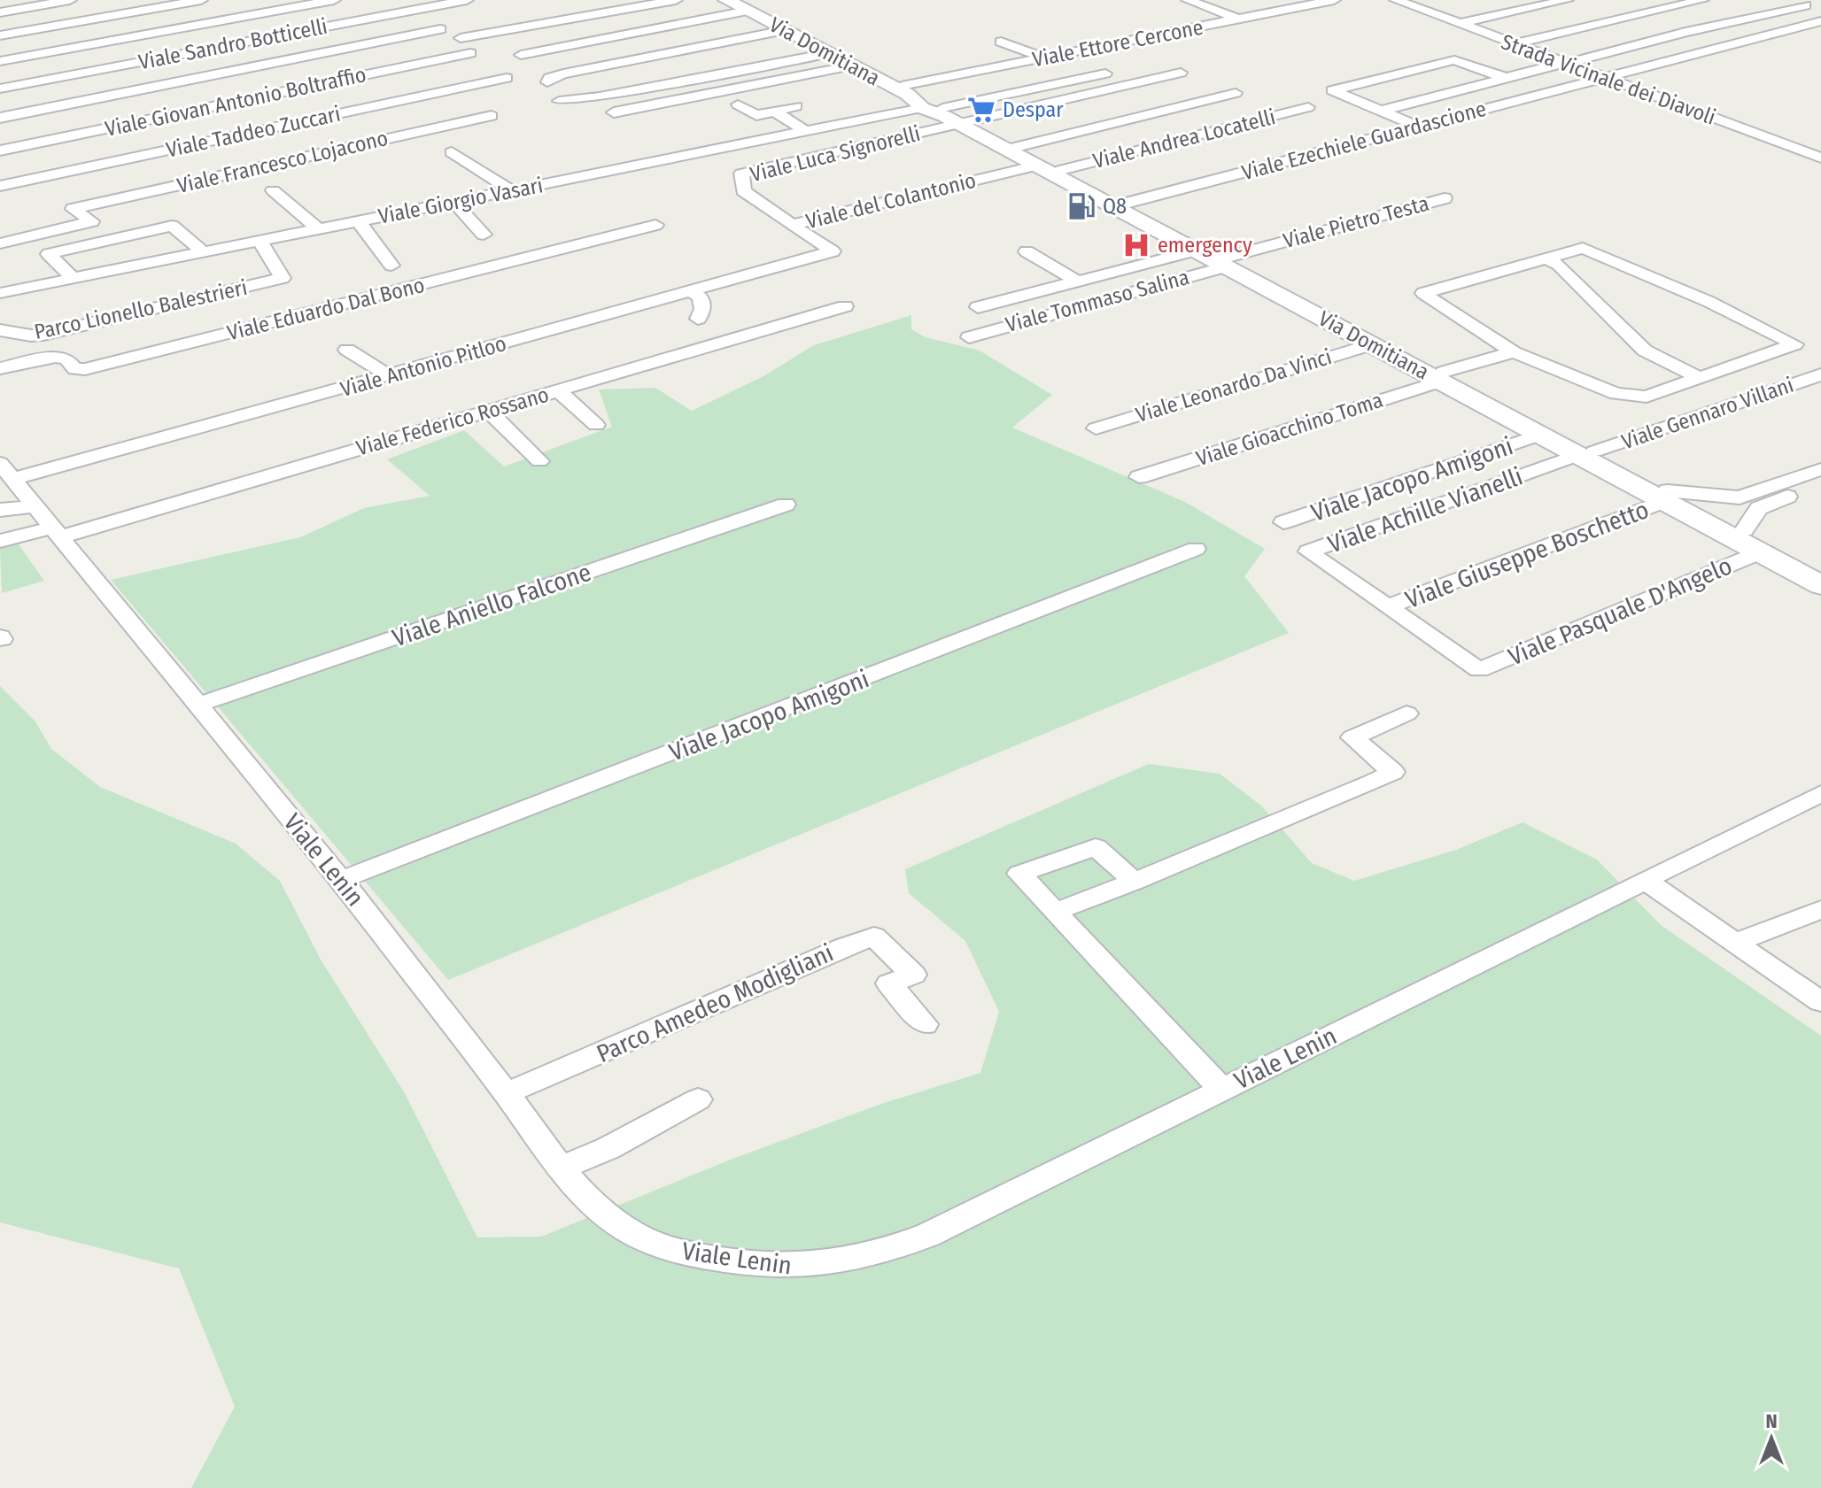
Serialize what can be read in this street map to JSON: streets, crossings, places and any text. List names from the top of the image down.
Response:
{
  "streets": {
    "main road": ["Via Domitiana"],
    "street": [
      "Viale Ettore Cercone",
      "Viale Sandro Botticelli",
      "Strada Vicinale dei Diavoli",
      "Viale Giovan Antonio Boltraffio",
      "Viale Taddeo Zuccari",
      "Viale Andrea Locatelli",
      "Viale Ezechiele Guardascione",
      "Viale Luca Signorelli",
      "Viale Francesco Lojacono",
      "Viale Giorgio Vasari",
      "Viale del Colantonio",
      "Viale Pietro Testa",
      "Viale Tommaso Salina",
      "Viale Eduardo Dal Bono",
      "Parco Lionello Balestrieri",
      "Viale Antonio Pitloo",
      "Viale Leonardo Da Vinci",
      "Viale Gennaro Villani",
      "Viale Federico Rossano",
      "Viale Gioacchino Toma",
      "Viale Jacopo Amigoni",
      "Viale Achille Vianelli",
      "Viale Giuseppe Boschetto",
      "Viale Aniello Falcone",
      "Viale Pasquale D'Angelo",
      "Viale Lenin",
      "Parco Amedeo Modigliani"
    ]
  },
  "crossings": [
    ["Viale Ettore Cercone", "Via Domitiana"],
    ["Via Domitiana", "Viale Andrea Locatelli"],
    ["Via Domitiana", "Viale Ezechiele Guardascione"],
    ["Via Domitiana", "Viale Luca Signorelli"],
    ["Via Domitiana", "Viale Giorgio Vasari"],
    ["Via Domitiana", "Viale del Colantonio"],
    ["Via Domitiana", "Viale Pietro Testa"],
    ["Via Domitiana", "Viale Tommaso Salina"],
    ["Via Domitiana", "Viale Leonardo Da Vinci"],
    ["Via Domitiana", "Viale Gennaro Villani"],
    ["Via Domitiana", "Viale Gioacchino Toma"],
    ["Via Domitiana", "Viale Jacopo Amigoni"],
    ["Via Domitiana", "Viale Achille Vianelli"],
    ["Via Domitiana", "Viale Giuseppe Boschetto"],
    ["Via Domitiana", "Viale Pasquale D'Angelo"],
    ["Strada Vicinale dei Diavoli", "Viale Ezechiele Guardascione"],
    ["Viale Luca Signorelli", "Viale del Colantonio"],
    ["Viale Giorgio Vasari", "Parco Lionello Balestrieri"],
    ["Viale del Colantonio", "Viale Antonio Pitloo"],
    ["Viale Pietro Testa", "Viale Tommaso Salina"],
    ["Viale Antonio Pitloo", "Viale Lenin"],
    ["Viale Gennaro Villani", "Viale Achille Vianelli"],
    ["Viale Federico Rossano", "Viale Lenin"],
    ["Viale Jacopo Amigoni", "Viale Lenin"],
    ["Viale Achille Vianelli", "Viale Giuseppe Boschetto"],
    ["Viale Achille Vianelli", "Viale Pasquale D'Angelo"],
    ["Viale Aniello Falcone", "Viale Lenin"],
    ["Viale Lenin", "Parco Amedeo Modigliani"]
  ],
  "places": {
    "supermarket": ["Despar"],
    "fuel station": ["Q8"],
    "hospital": ["emergency"]
  },
  "north": "top"
}
